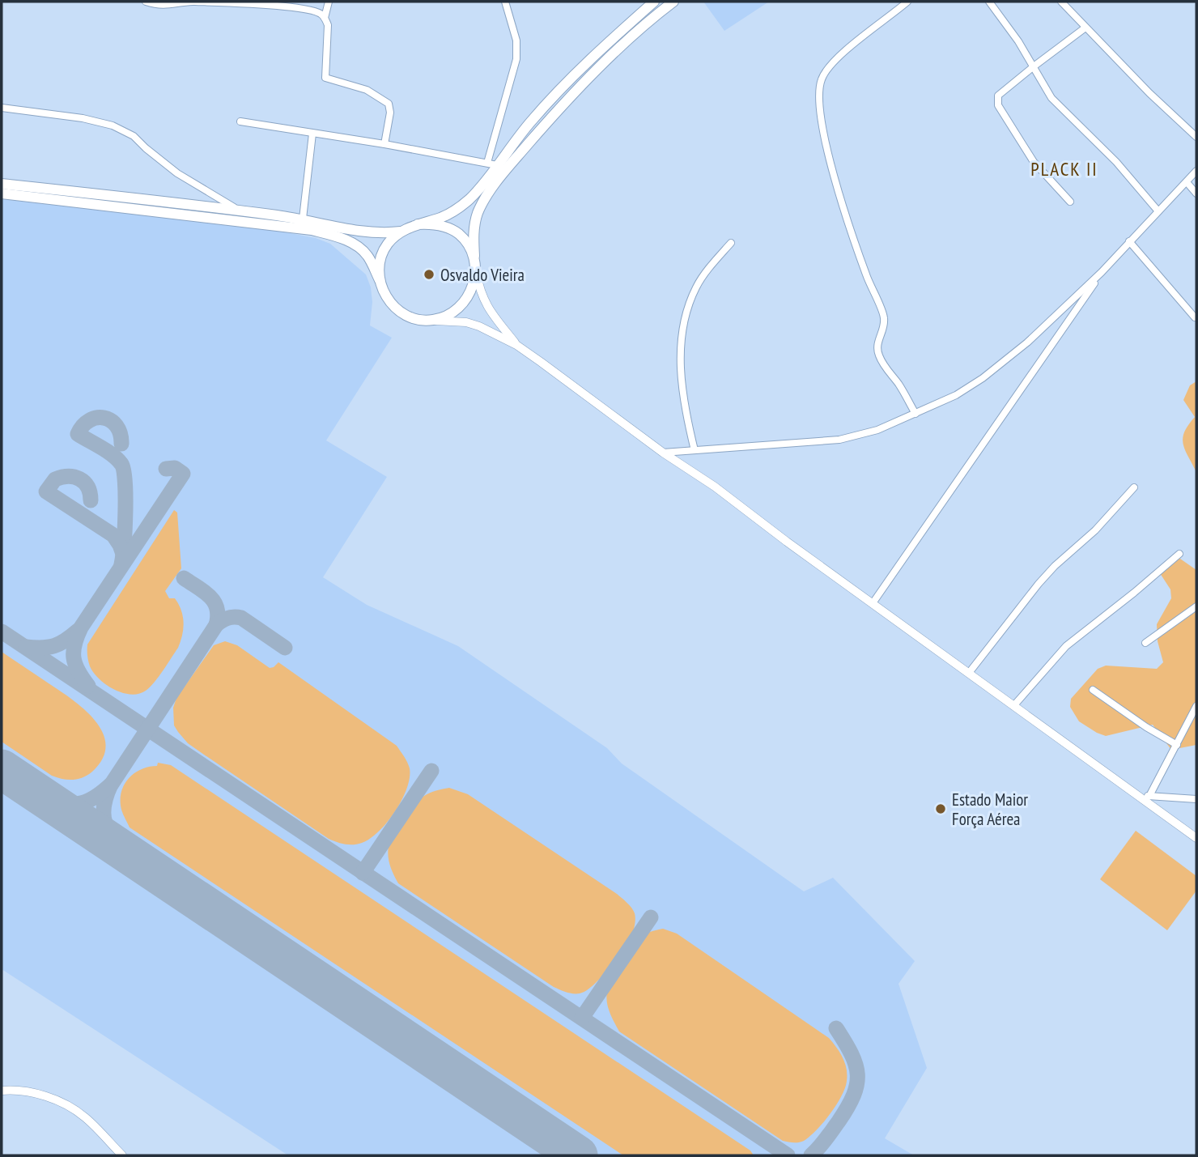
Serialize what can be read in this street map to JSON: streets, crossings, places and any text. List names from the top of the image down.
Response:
{
  "districts": ["PLACK II"],
  "places": ["Osvaldo Vieira", "Estado Maior Força Aérea"]
}
